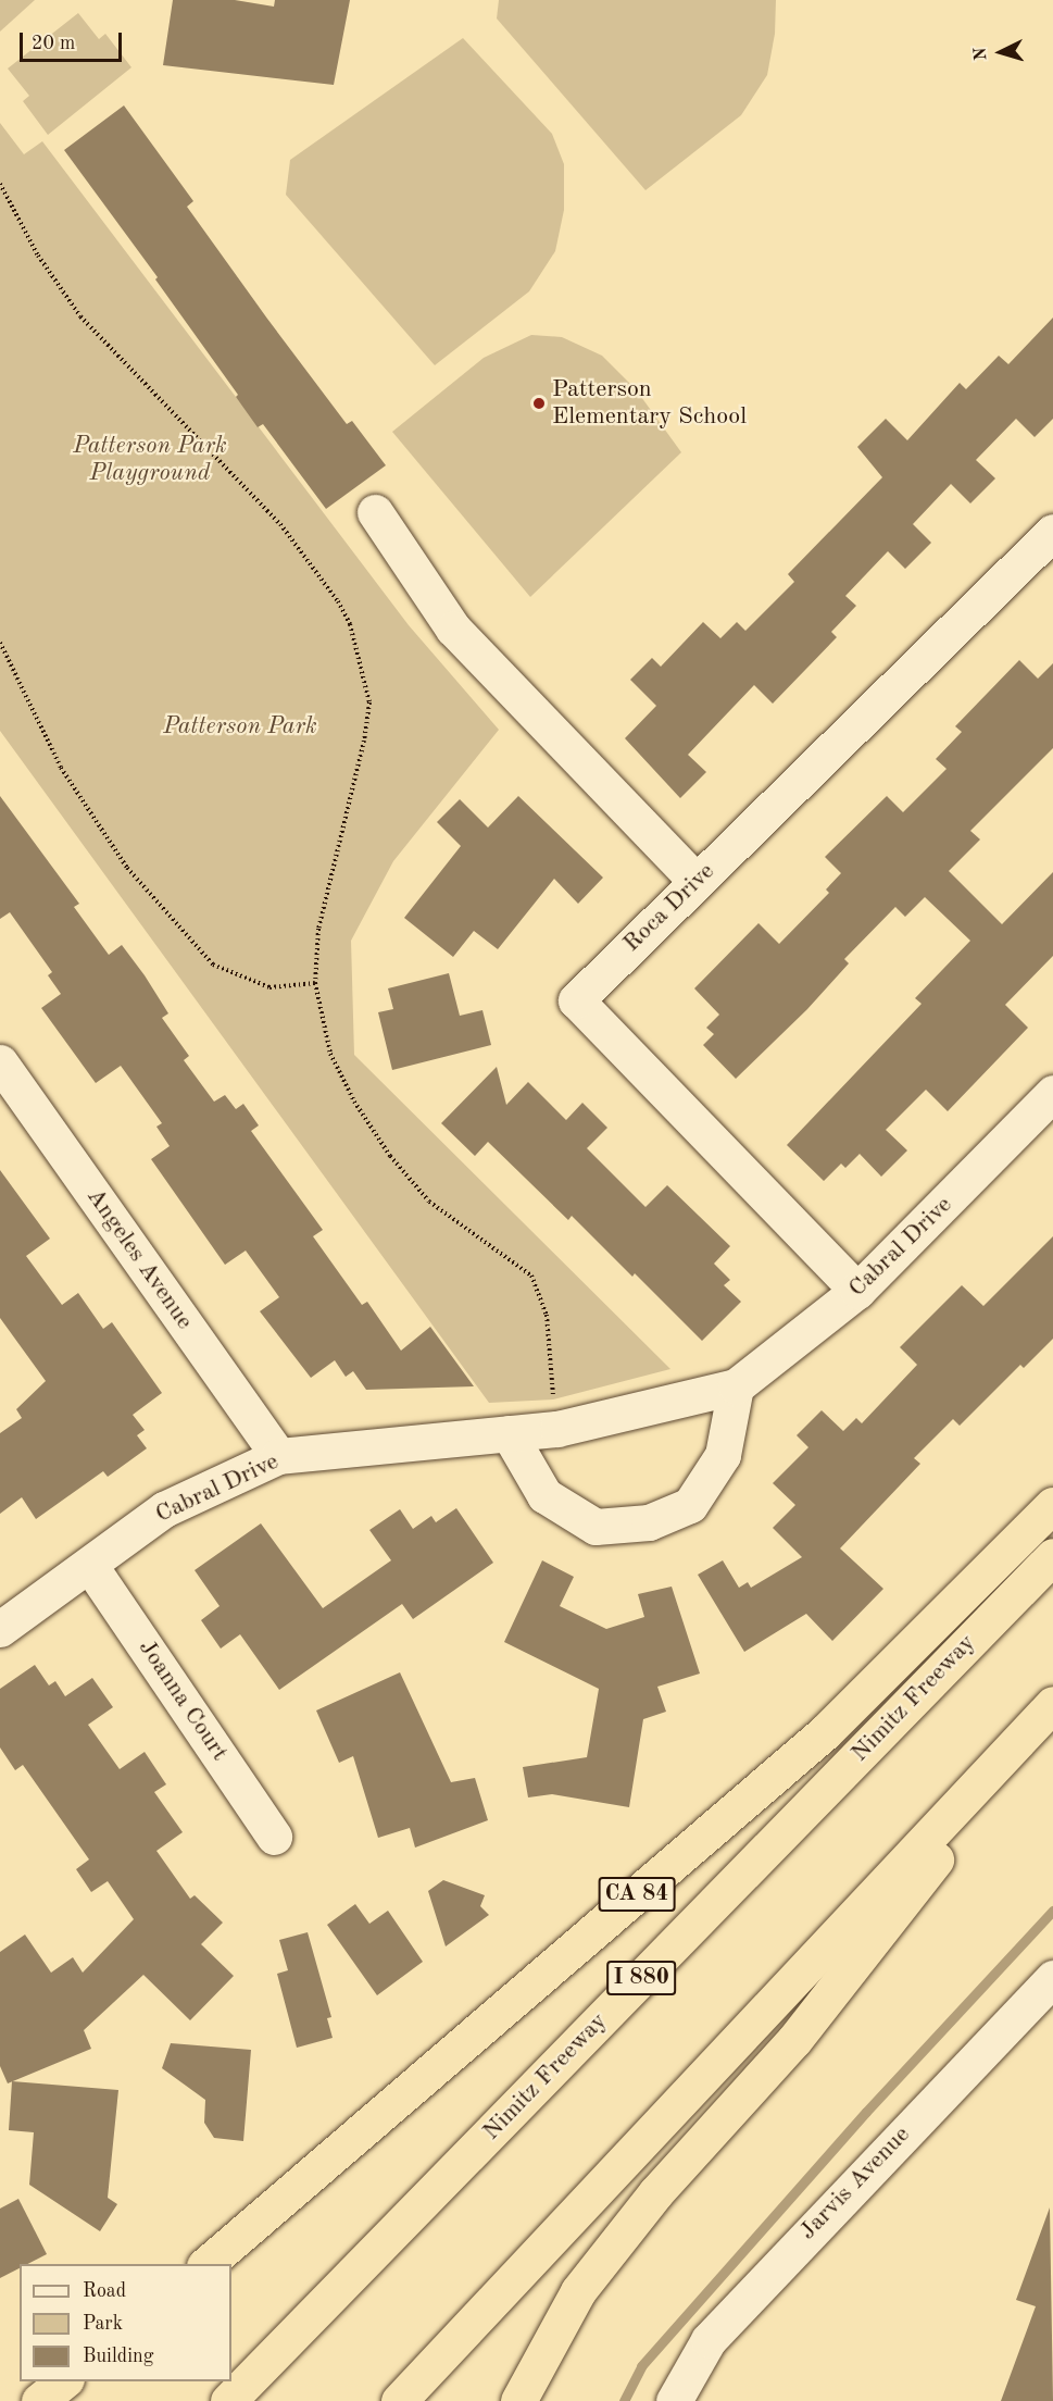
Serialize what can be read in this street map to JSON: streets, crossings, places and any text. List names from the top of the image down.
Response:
{
  "streets": {
    "highway": ["Nimitz Freeway", "CA 84", "I 880"],
    "street": [
      "Roca Drive",
      "Cabral Drive",
      "Angeles Avenue",
      "Joanna Court",
      "Jarvis Avenue"
    ]
  },
  "crossings": [
    ["Roca Drive", "Cabral Drive"],
    ["Cabral Drive", "Angeles Avenue"],
    ["Cabral Drive", "Joanna Court"]
  ],
  "parks": ["Patterson Park Playground", "Patterson Park"],
  "places": ["Patterson Elementary School"],
  "legend": ["Road", "Park", "Building"],
  "scale_bar": "20 m",
  "north": "left"
}
